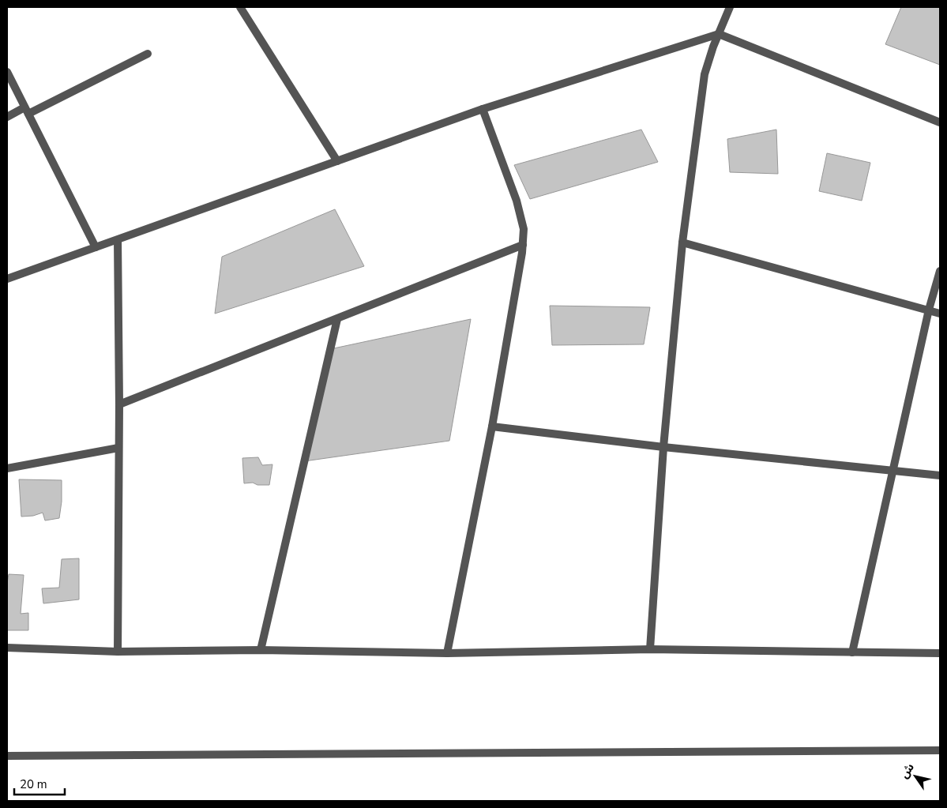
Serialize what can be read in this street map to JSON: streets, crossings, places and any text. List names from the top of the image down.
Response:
{
  "scale_bar": "20 m",
  "north": "top left"
}
